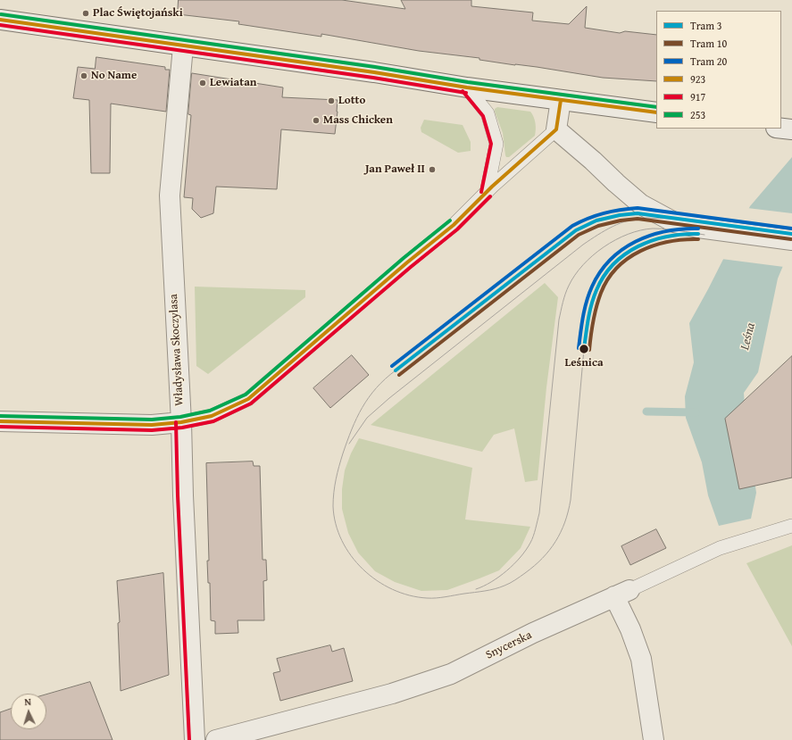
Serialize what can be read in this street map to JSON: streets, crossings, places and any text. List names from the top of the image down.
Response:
{
  "streets": {
    "street": ["Władysława Skoczylasa", "Snycerska"]
  },
  "water": ["Leśna"],
  "places": [
    "Plac Świętojański",
    "No Name",
    "Lewiatan",
    "Lotto",
    "Mass Chicken",
    "Jan Paweł II",
    "Leśnica"
  ],
  "lines": [
    "transit line 253",
    "transit line 923",
    "transit line 917",
    "tram line 20",
    "tram line 3",
    "tram line 10"
  ],
  "legend": [
    "Tram 3",
    "Tram 10",
    "Tram 20",
    "923",
    "917",
    "253"
  ],
  "north": "top"
}
